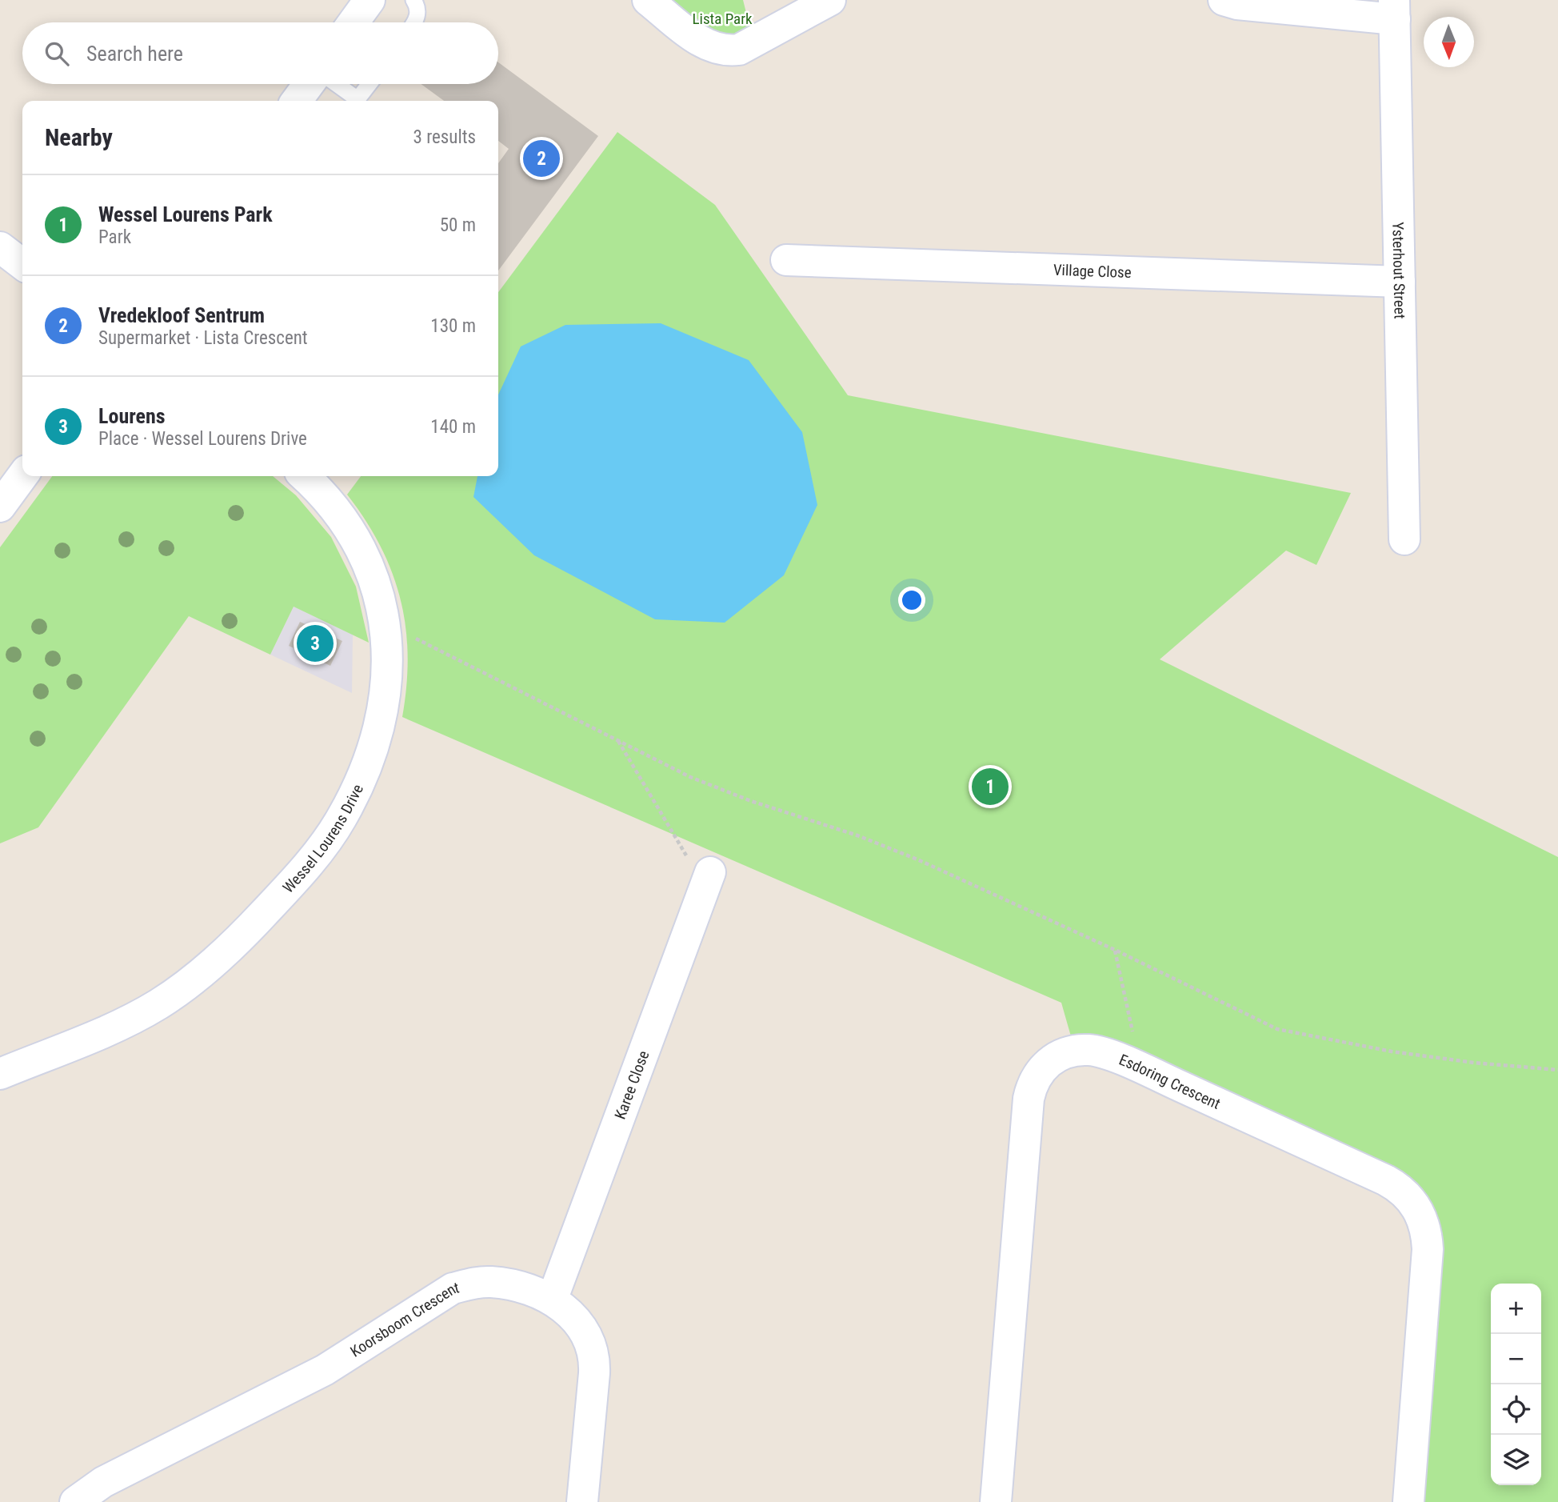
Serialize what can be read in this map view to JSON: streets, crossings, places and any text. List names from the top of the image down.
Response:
{
  "streets": {
    "street": [
      "Ysterhout Street",
      "Village Close",
      "Wessel Lourens Drive",
      "Esdoring Crescent",
      "Karee Close",
      "Koorsboom Crescent"
    ]
  },
  "crossings": [
    ["Ysterhout Street", "Village Close"],
    ["Karee Close", "Koorsboom Crescent"]
  ],
  "parks": ["Lista Park"],
  "north": "bottom",
  "page": {
    "search": "Search here",
    "heading": ["Nearby", "3 results"],
    "pins": ["2", "3", "1"],
    "list": [
      {
        "mark": "1",
        "name": "Wessel Lourens Park",
        "note": "Park",
        "value": "50 m"
      },
      {
        "mark": "2",
        "name": "Vredekloof Sentrum",
        "note": "Supermarket · Lista Crescent",
        "value": "130 m"
      },
      {
        "mark": "3",
        "name": "Lourens",
        "note": "Place · Wessel Lourens Drive",
        "value": "140 m"
      }
    ],
    "map_buttons": ["+", "−"]
  }
}
